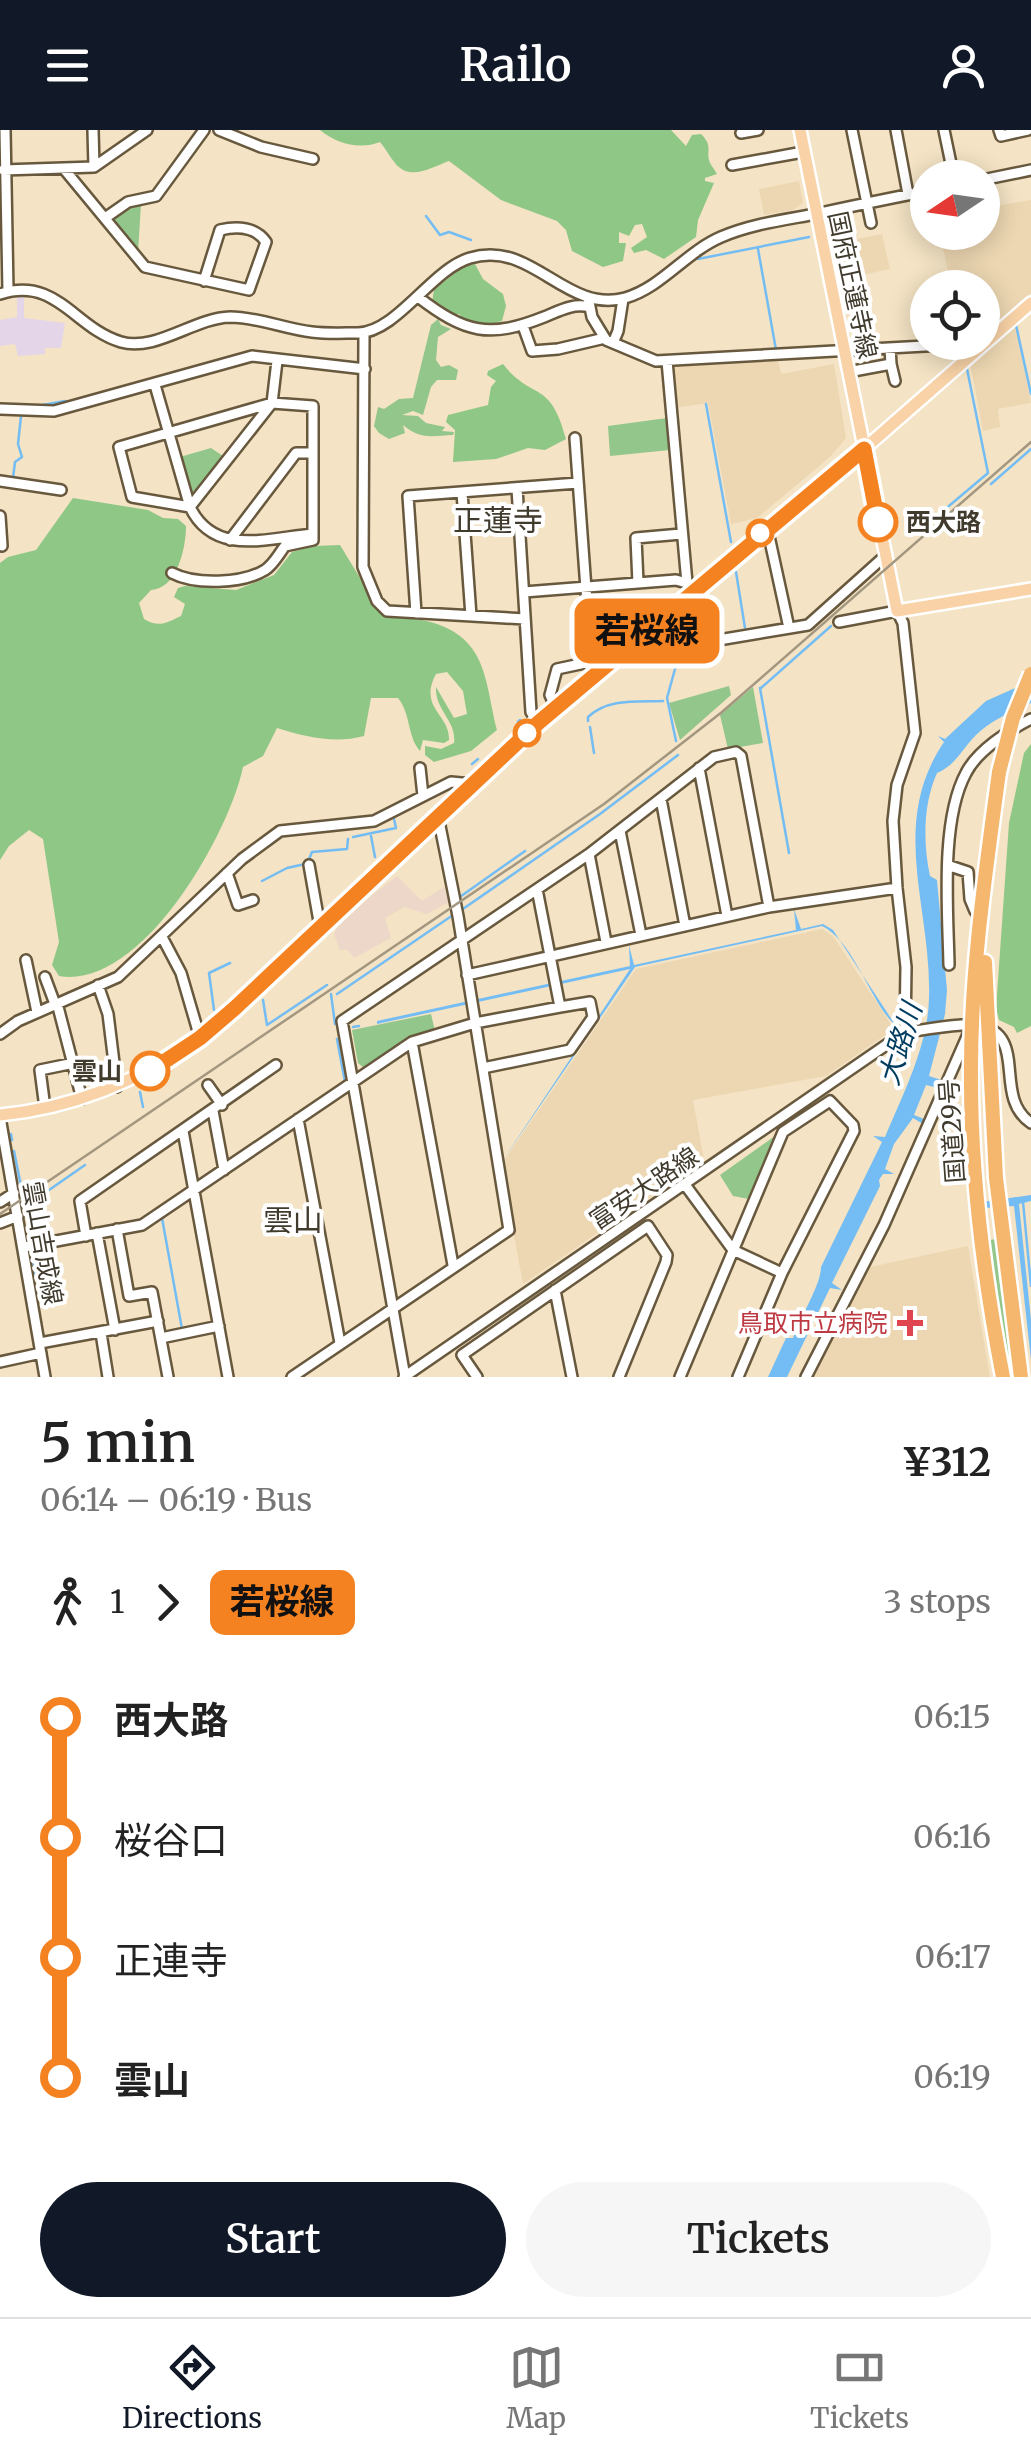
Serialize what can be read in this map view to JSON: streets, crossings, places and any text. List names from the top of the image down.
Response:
{
  "streets": {
    "highway": ["国道29号"],
    "main road": ["国府正蓮寺線"],
    "street": ["富安大路線", "雲山吉成線"]
  },
  "districts": ["正蓮寺", "雲山"],
  "water": ["大路川"],
  "places": {
    "other": ["西大路", "雲山"],
    "health": ["鳥取市立病院"]
  },
  "lines": ["bus line 若桜線"],
  "north": "left",
  "page": {
    "header": "Railo",
    "on_map": "若桜線",
    "heading": ["5 min", "06:14 – 06:19 · Bus", "¥312"],
    "legs": ["1", "若桜線", "3 stops"],
    "list": [
      {
        "name": "西大路",
        "value": "06:15"
      },
      {
        "name": "桜谷口",
        "value": "06:16"
      },
      {
        "name": "正連寺",
        "value": "06:17"
      },
      {
        "name": "雲山",
        "value": "06:19"
      }
    ],
    "buttons": ["Start", "Tickets"],
    "tabs": ["Directions", "Map", "Tickets"]
  }
}
